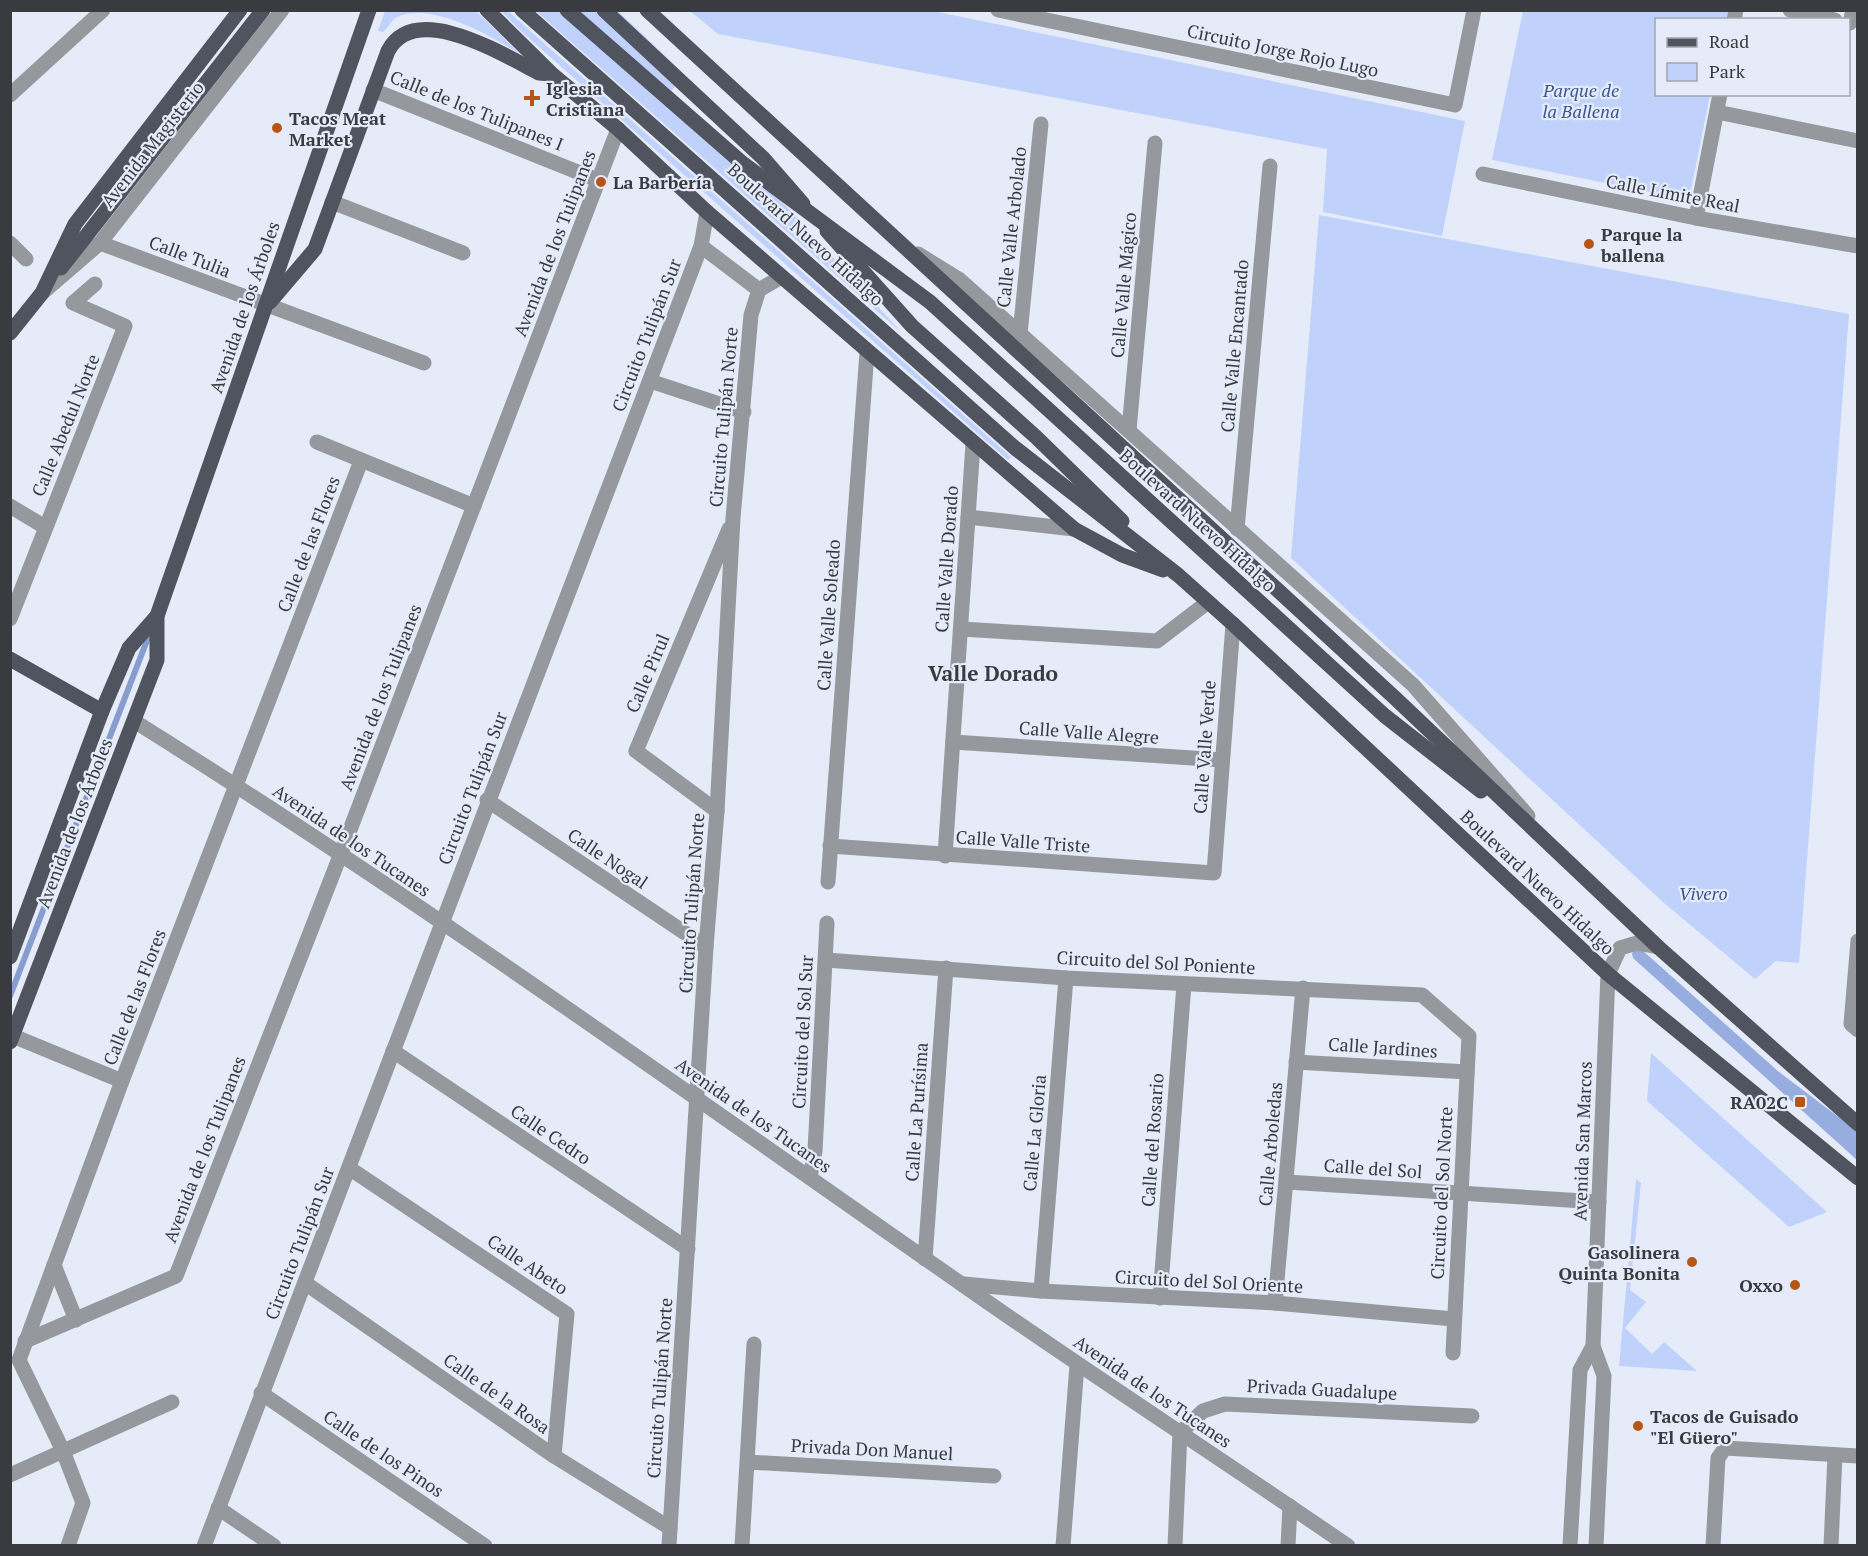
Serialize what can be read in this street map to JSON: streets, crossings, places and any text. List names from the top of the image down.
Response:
{
  "streets": {
    "main road": ["Avenida Magisterio", "Boulevard Nuevo Hidalgo", "Avenida de los Árboles"],
    "street": [
      "Circuito Jorge Rojo Lugo",
      "Calle de los Tulipanes I",
      "Calle Límite Real",
      "Calle Valle Arbolado",
      "Avenida de los Tulipanes",
      "Calle Tulia",
      "Calle Valle Mágico",
      "Circuito Tulipán Sur",
      "Calle Valle Encantado",
      "Circuito Tulipán Norte",
      "Calle Abedul Norte",
      "Calle de las Flores",
      "Calle Valle Dorado",
      "Calle Valle Soleado",
      "Calle Pirul",
      "Calle Valle Alegre",
      "Calle Valle Verde",
      "Avenida de los Tucanes",
      "Calle Valle Triste",
      "Calle Nogal",
      "Circuito del Sol Poniente",
      "Circuito del Sol Sur",
      "Calle Jardines",
      "Calle La Purísima",
      "Calle La Gloria",
      "Calle Cedro",
      "Calle del Rosario",
      "Avenida San Marcos",
      "Calle Arboledas",
      "Calle del Sol",
      "Circuito del Sol Norte",
      "Calle Abeto",
      "Circuito del Sol Oriente",
      "Privada Guadalupe",
      "Calle de la Rosa",
      "Privada Don Manuel",
      "Calle de los Pinos"
    ]
  },
  "crossings": [
    ["Calle de los Tulipanes I", "Avenida de los Tulipanes"],
    ["Avenida Magisterio", "Calle Tulia"],
    ["Calle Valle Arbolado", "Boulevard Nuevo Hidalgo"],
    ["Boulevard Nuevo Hidalgo", "Calle Valle Mágico"],
    ["Boulevard Nuevo Hidalgo", "Calle Valle Encantado"],
    ["Boulevard Nuevo Hidalgo", "Calle Valle Verde"],
    ["Boulevard Nuevo Hidalgo", "Avenida San Marcos"],
    ["Avenida de los Tulipanes", "Calle de las Flores"],
    ["Avenida de los Tulipanes", "Avenida de los Tucanes"],
    ["Calle Tulia", "Avenida de los Árboles"],
    ["Avenida de los Árboles", "Avenida de los Tucanes"],
    ["Circuito Tulipán Sur", "Avenida de los Tucanes"],
    ["Circuito Tulipán Sur", "Calle Nogal"],
    ["Circuito Tulipán Sur", "Calle Cedro"],
    ["Circuito Tulipán Sur", "Calle Abeto"],
    ["Circuito Tulipán Sur", "Calle de la Rosa"],
    ["Circuito Tulipán Sur", "Calle de los Pinos"],
    ["Circuito Tulipán Norte", "Calle Pirul"],
    ["Circuito Tulipán Norte", "Avenida de los Tucanes"],
    ["Circuito Tulipán Norte", "Calle Nogal"],
    ["Circuito Tulipán Norte", "Calle Cedro"],
    ["Circuito Tulipán Norte", "Calle de la Rosa"],
    ["Calle de las Flores", "Avenida de los Tucanes"],
    ["Calle Valle Dorado", "Calle Valle Alegre"],
    ["Calle Valle Dorado", "Calle Valle Triste"],
    ["Calle Valle Soleado", "Calle Valle Triste"],
    ["Calle Valle Alegre", "Calle Valle Verde"],
    ["Calle Valle Verde", "Calle Valle Triste"],
    ["Avenida de los Tucanes", "Circuito del Sol Sur"],
    ["Avenida de los Tucanes", "Calle La Purísima"],
    ["Avenida de los Tucanes", "Circuito del Sol Oriente"],
    ["Avenida de los Tucanes", "Privada Guadalupe"],
    ["Circuito del Sol Poniente", "Circuito del Sol Sur"],
    ["Circuito del Sol Poniente", "Calle La Purísima"],
    ["Circuito del Sol Poniente", "Calle La Gloria"],
    ["Circuito del Sol Poniente", "Calle del Rosario"],
    ["Circuito del Sol Poniente", "Calle Arboledas"],
    ["Circuito del Sol Poniente", "Circuito del Sol Norte"],
    ["Calle Jardines", "Calle Arboledas"],
    ["Calle Jardines", "Circuito del Sol Norte"],
    ["Calle La Gloria", "Circuito del Sol Oriente"],
    ["Calle del Rosario", "Circuito del Sol Oriente"],
    ["Avenida San Marcos", "Calle del Sol"],
    ["Calle Arboledas", "Calle del Sol"],
    ["Calle Arboledas", "Circuito del Sol Oriente"],
    ["Calle del Sol", "Circuito del Sol Norte"],
    ["Circuito del Sol Norte", "Circuito del Sol Oriente"],
    ["Calle Abeto", "Calle de la Rosa"]
  ],
  "districts": ["Valle Dorado"],
  "parks": ["Parque de la Ballena", "Vivero"],
  "places": {
    "health": ["Iglesia Cristiana"],
    "other": [
      "Tacos Meat Market",
      "La Barbería",
      "Parque la ballena",
      "Gasolinera Quinta Bonita",
      "Oxxo",
      "Tacos de Guisado \"El Güero\""
    ],
    "transit": ["RA02C"]
  },
  "legend": ["Road", "Park"]
}
